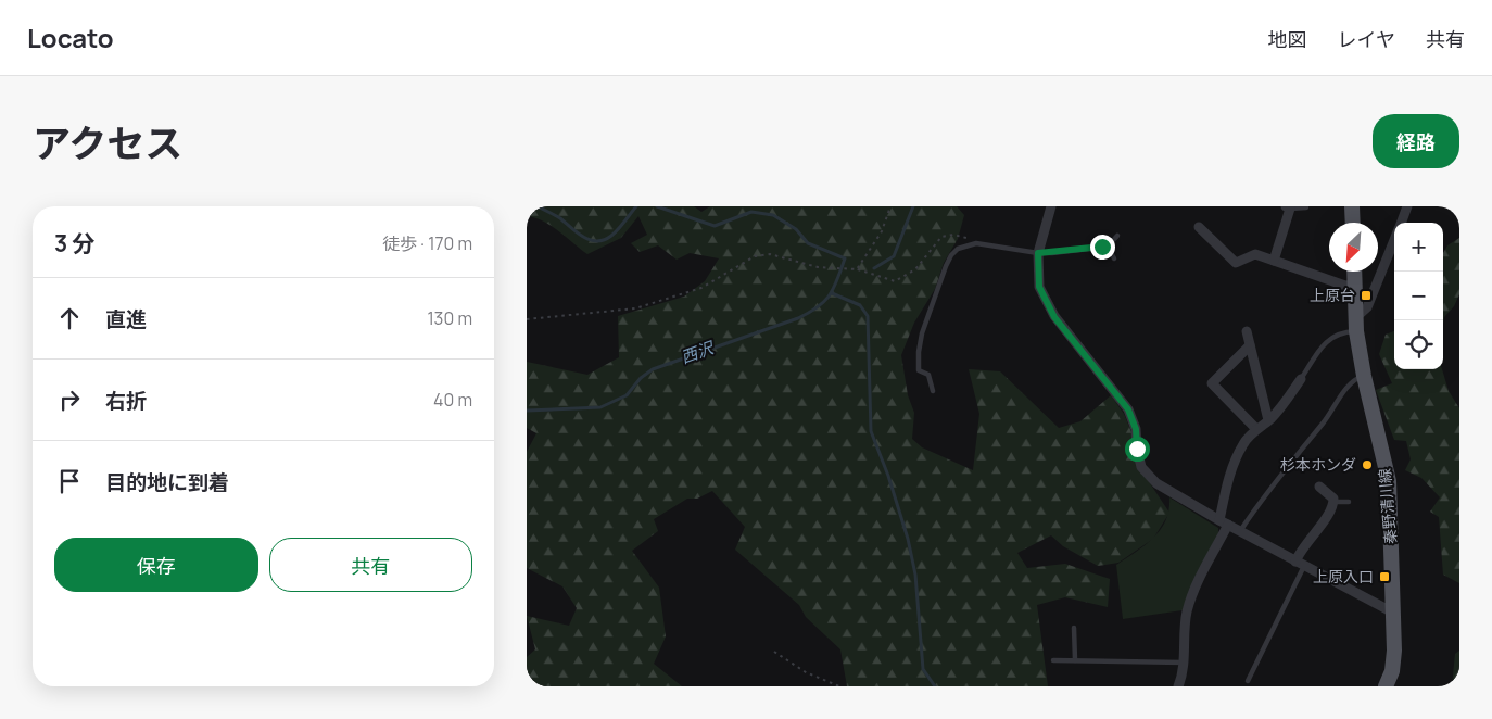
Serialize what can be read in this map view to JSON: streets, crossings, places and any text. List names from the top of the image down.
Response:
{
  "streets": {
    "main road": ["秦野清川線"]
  },
  "water": ["西沢"],
  "places": {
    "transit": ["上原台", "上原入口"],
    "other": ["杉本ホンダ"]
  },
  "north": "bottom left",
  "page": {
    "header": "Locato",
    "nav": ["地図", "レイヤ", "共有"],
    "title": "アクセス",
    "buttons": [
      "経路",
      ["保存", "共有"]
    ],
    "heading": ["3 分", "徒歩 · 170 m"],
    "map_buttons": ["+", "−"],
    "list": [
      ["直進", "130 m"],
      ["右折", "40 m"],
      "目的地に到着"
    ]
  }
}
